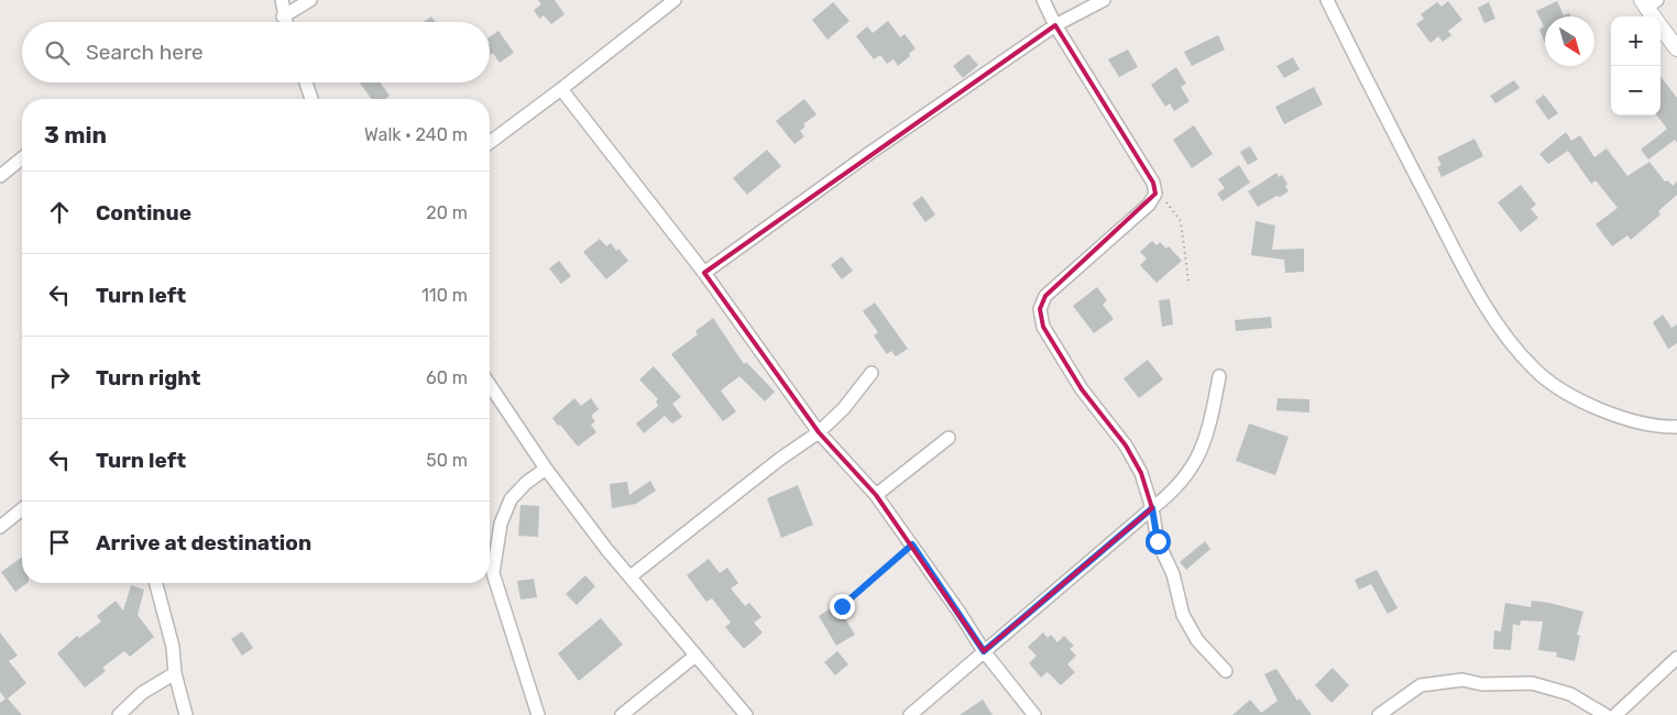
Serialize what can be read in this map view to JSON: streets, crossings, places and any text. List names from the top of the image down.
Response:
{
  "north": "bottom right",
  "page": {
    "map_buttons": ["+", "−"],
    "search": "Search here",
    "heading": ["3 min", "Walk · 240 m"],
    "list": [
      ["Continue", "20 m"],
      ["Turn left", "110 m"],
      ["Turn right", "60 m"],
      ["Turn left", "50 m"],
      "Arrive at destination"
    ]
  }
}
